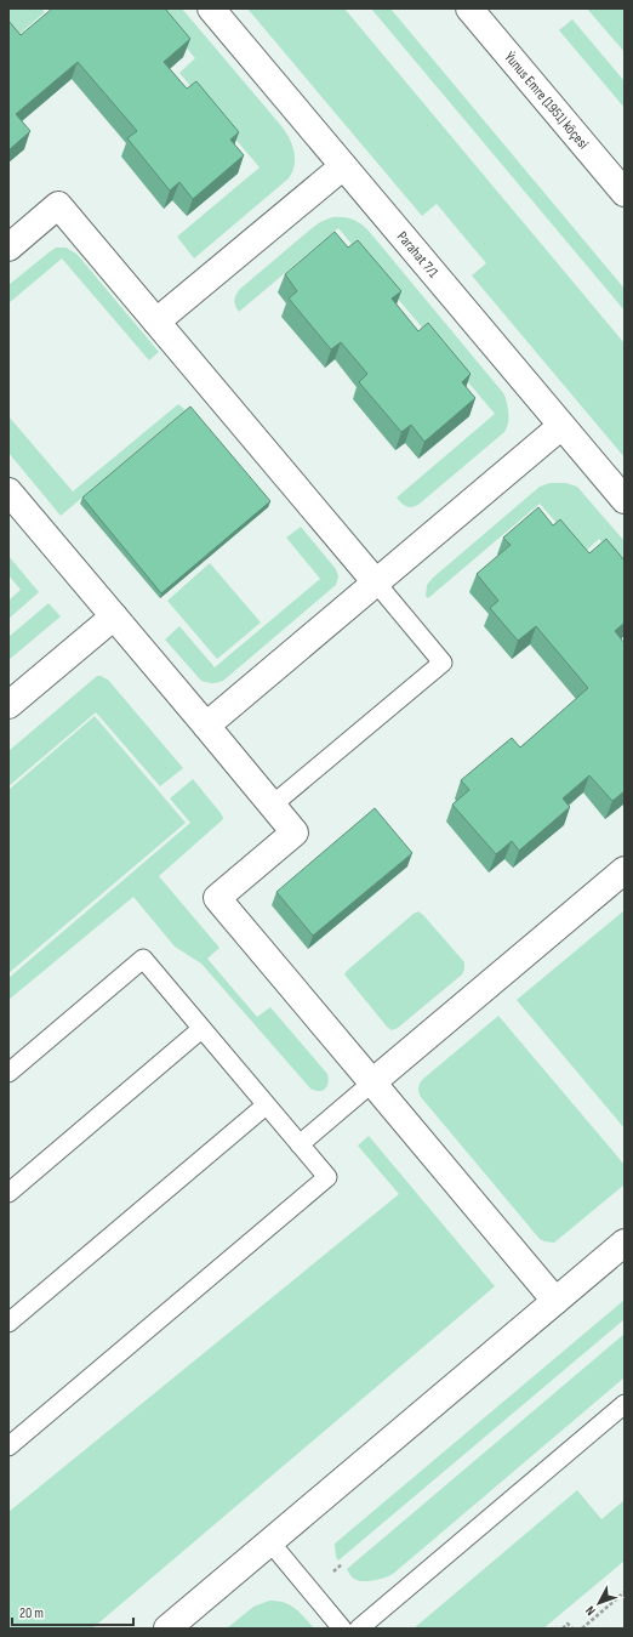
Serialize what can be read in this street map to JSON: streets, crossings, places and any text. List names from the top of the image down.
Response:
{
  "streets": {
    "street": ["Ýunus Emre (1951) köçesi", "Parahat 7/1"]
  },
  "scale_bar": "20 m",
  "north": "bottom left"
}
